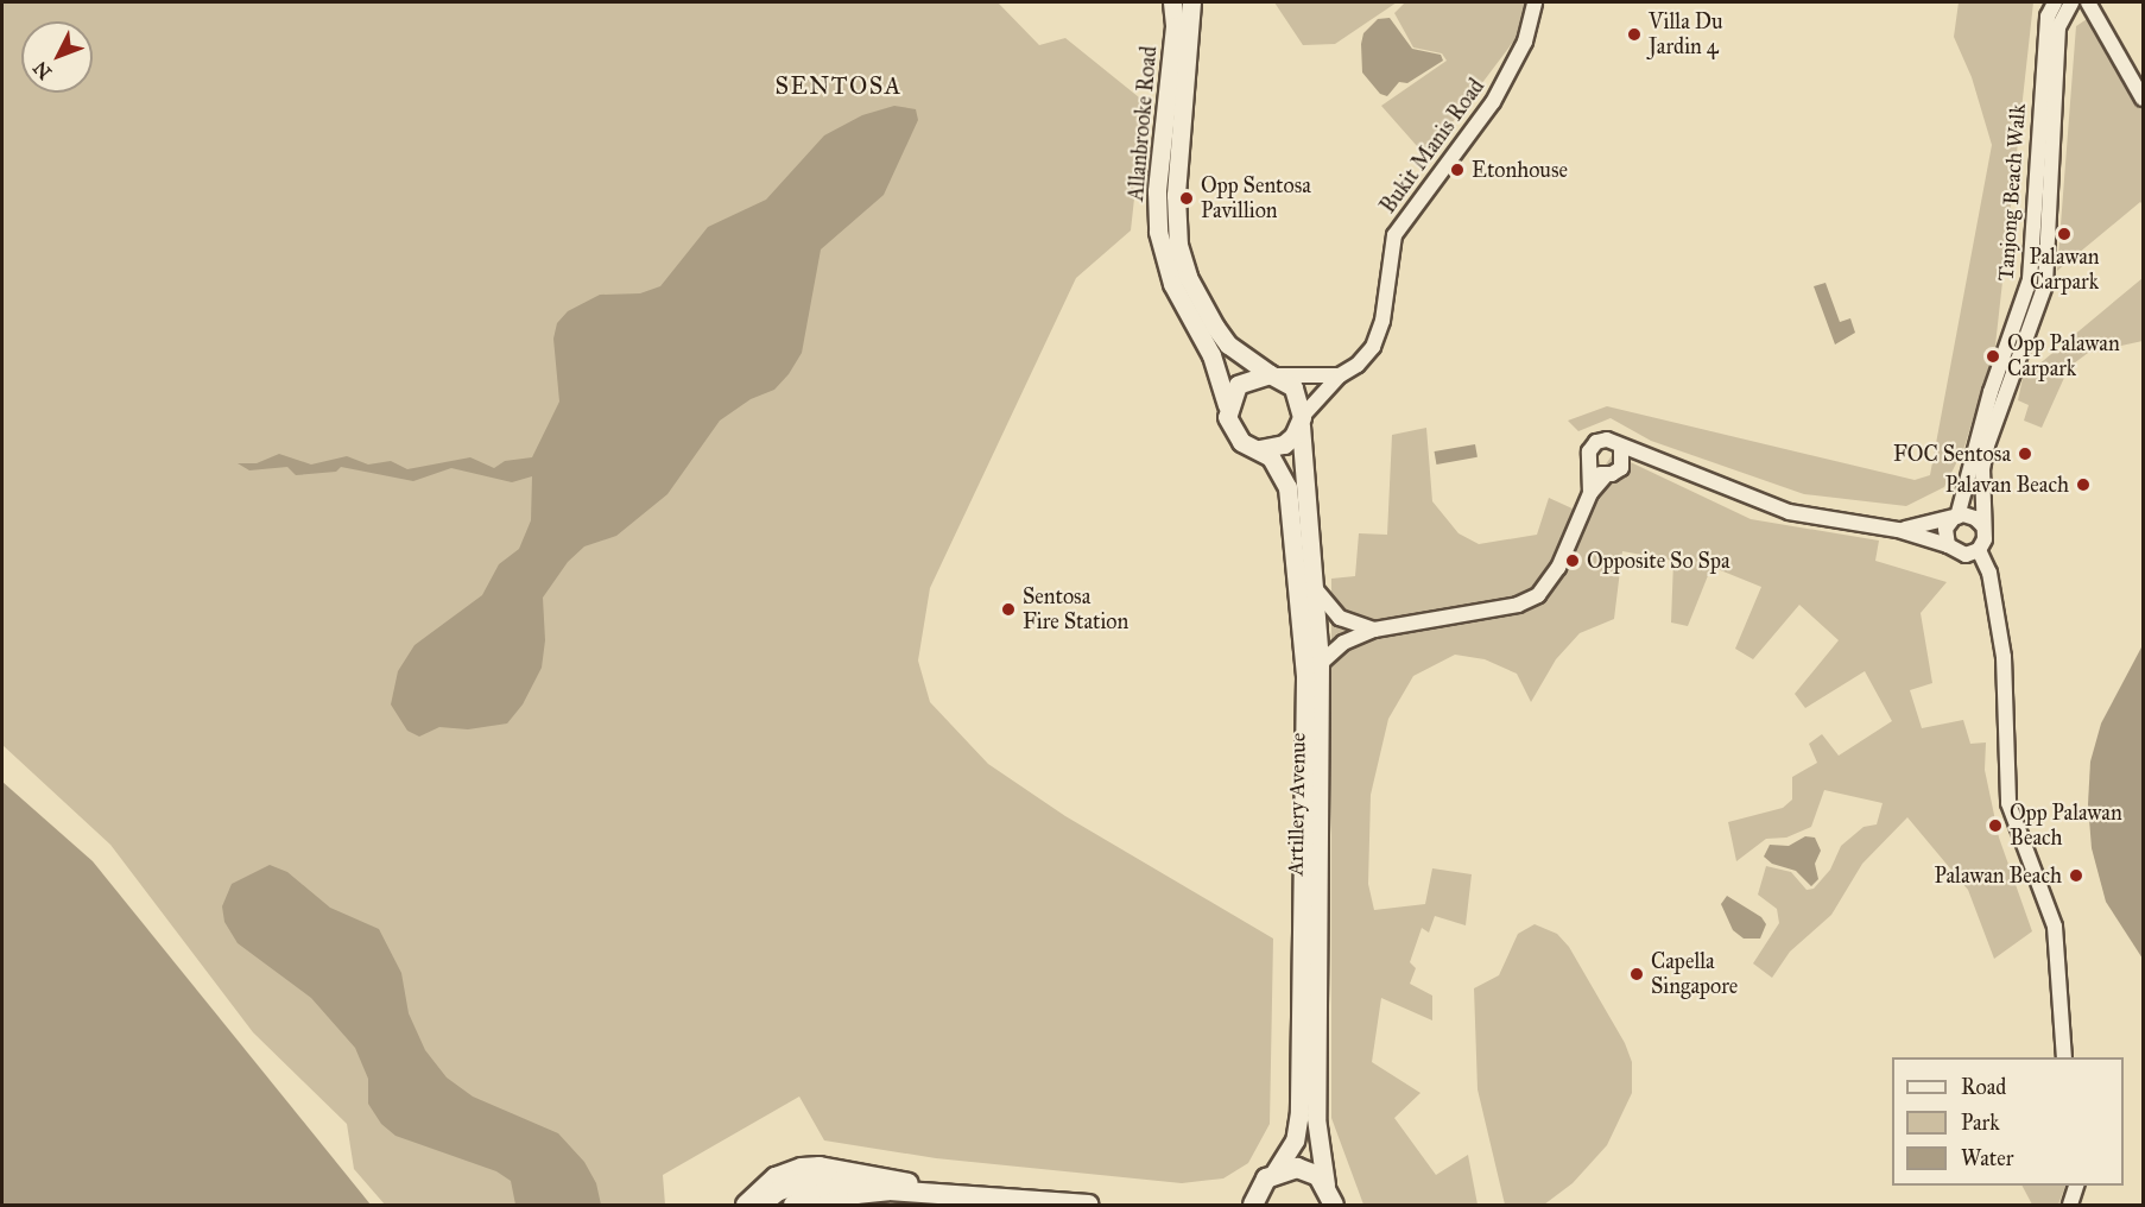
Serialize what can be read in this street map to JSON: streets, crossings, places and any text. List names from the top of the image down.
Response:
{
  "streets": {
    "street": [
      "Allanbrooke Road",
      "Bukit Manis Road",
      "Tanjong Beach Walk",
      "Artillery Avenue"
    ]
  },
  "crossings": [
    ["Allanbrooke Road", "Artillery Avenue"]
  ],
  "districts": ["SENTOSA"],
  "places": [
    "Villa Du Jardin 4",
    "Etonhouse",
    "Opp Sentosa Pavillion",
    "Palawan Carpark",
    "Opp Palawan Carpark",
    "FOC Sentosa",
    "Palavan Beach",
    "Opposite So Spa",
    "Sentosa Fire Station",
    "Opp Palawan Beach",
    "Palawan Beach",
    "Capella Singapore"
  ],
  "legend": ["Road", "Park", "Water"],
  "north": "bottom left"
}
